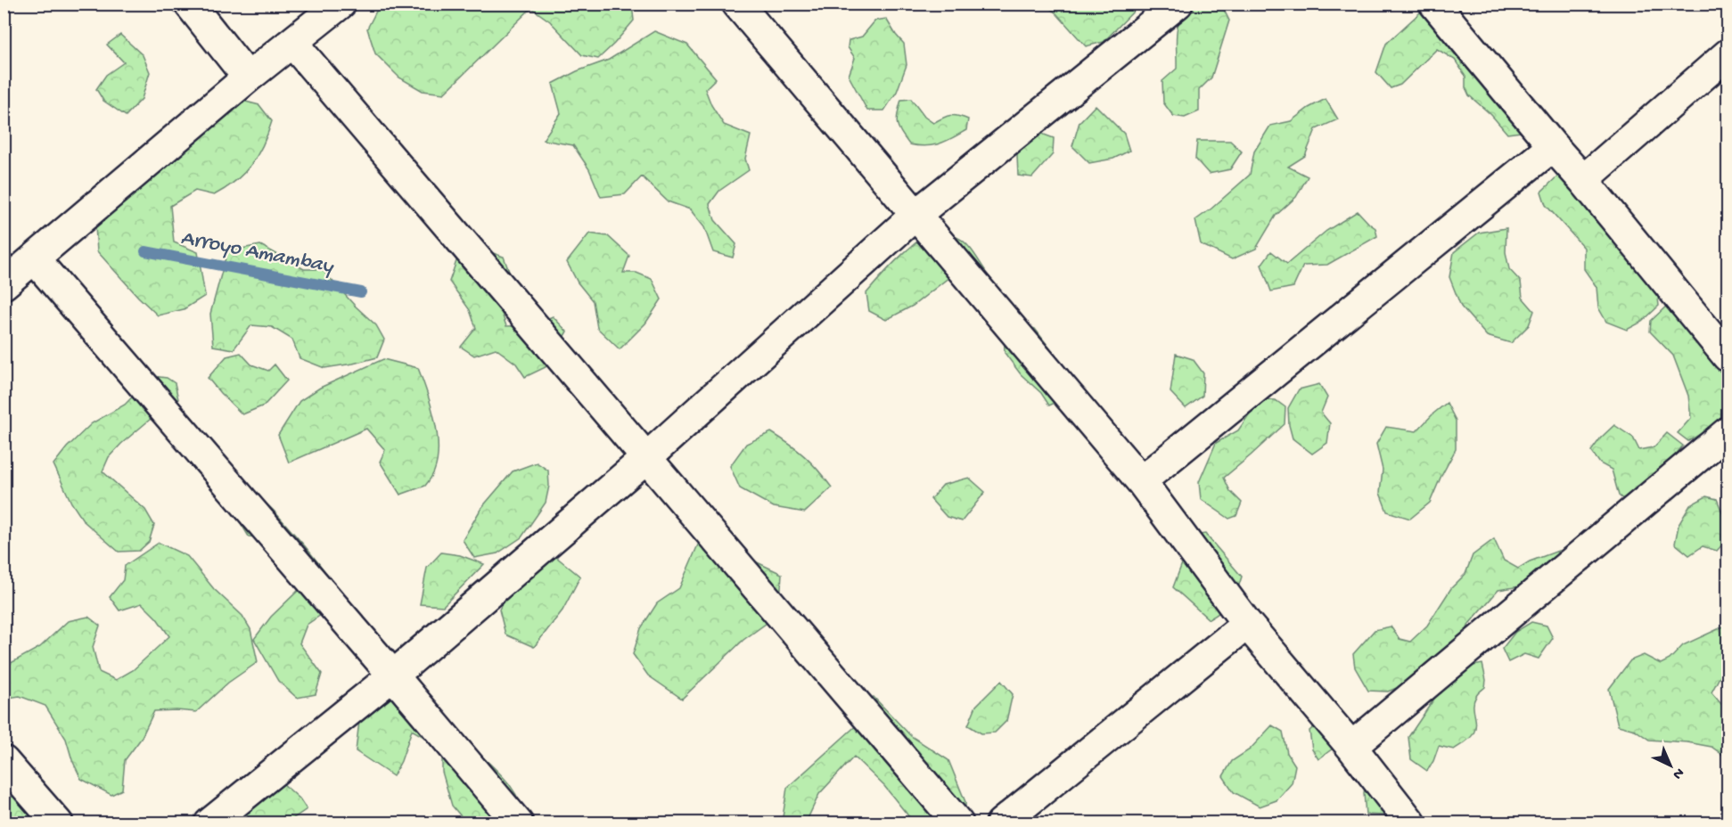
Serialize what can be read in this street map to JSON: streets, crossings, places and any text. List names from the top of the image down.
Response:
{
  "water": ["Arroyo Amambay"],
  "north": "bottom right"
}
